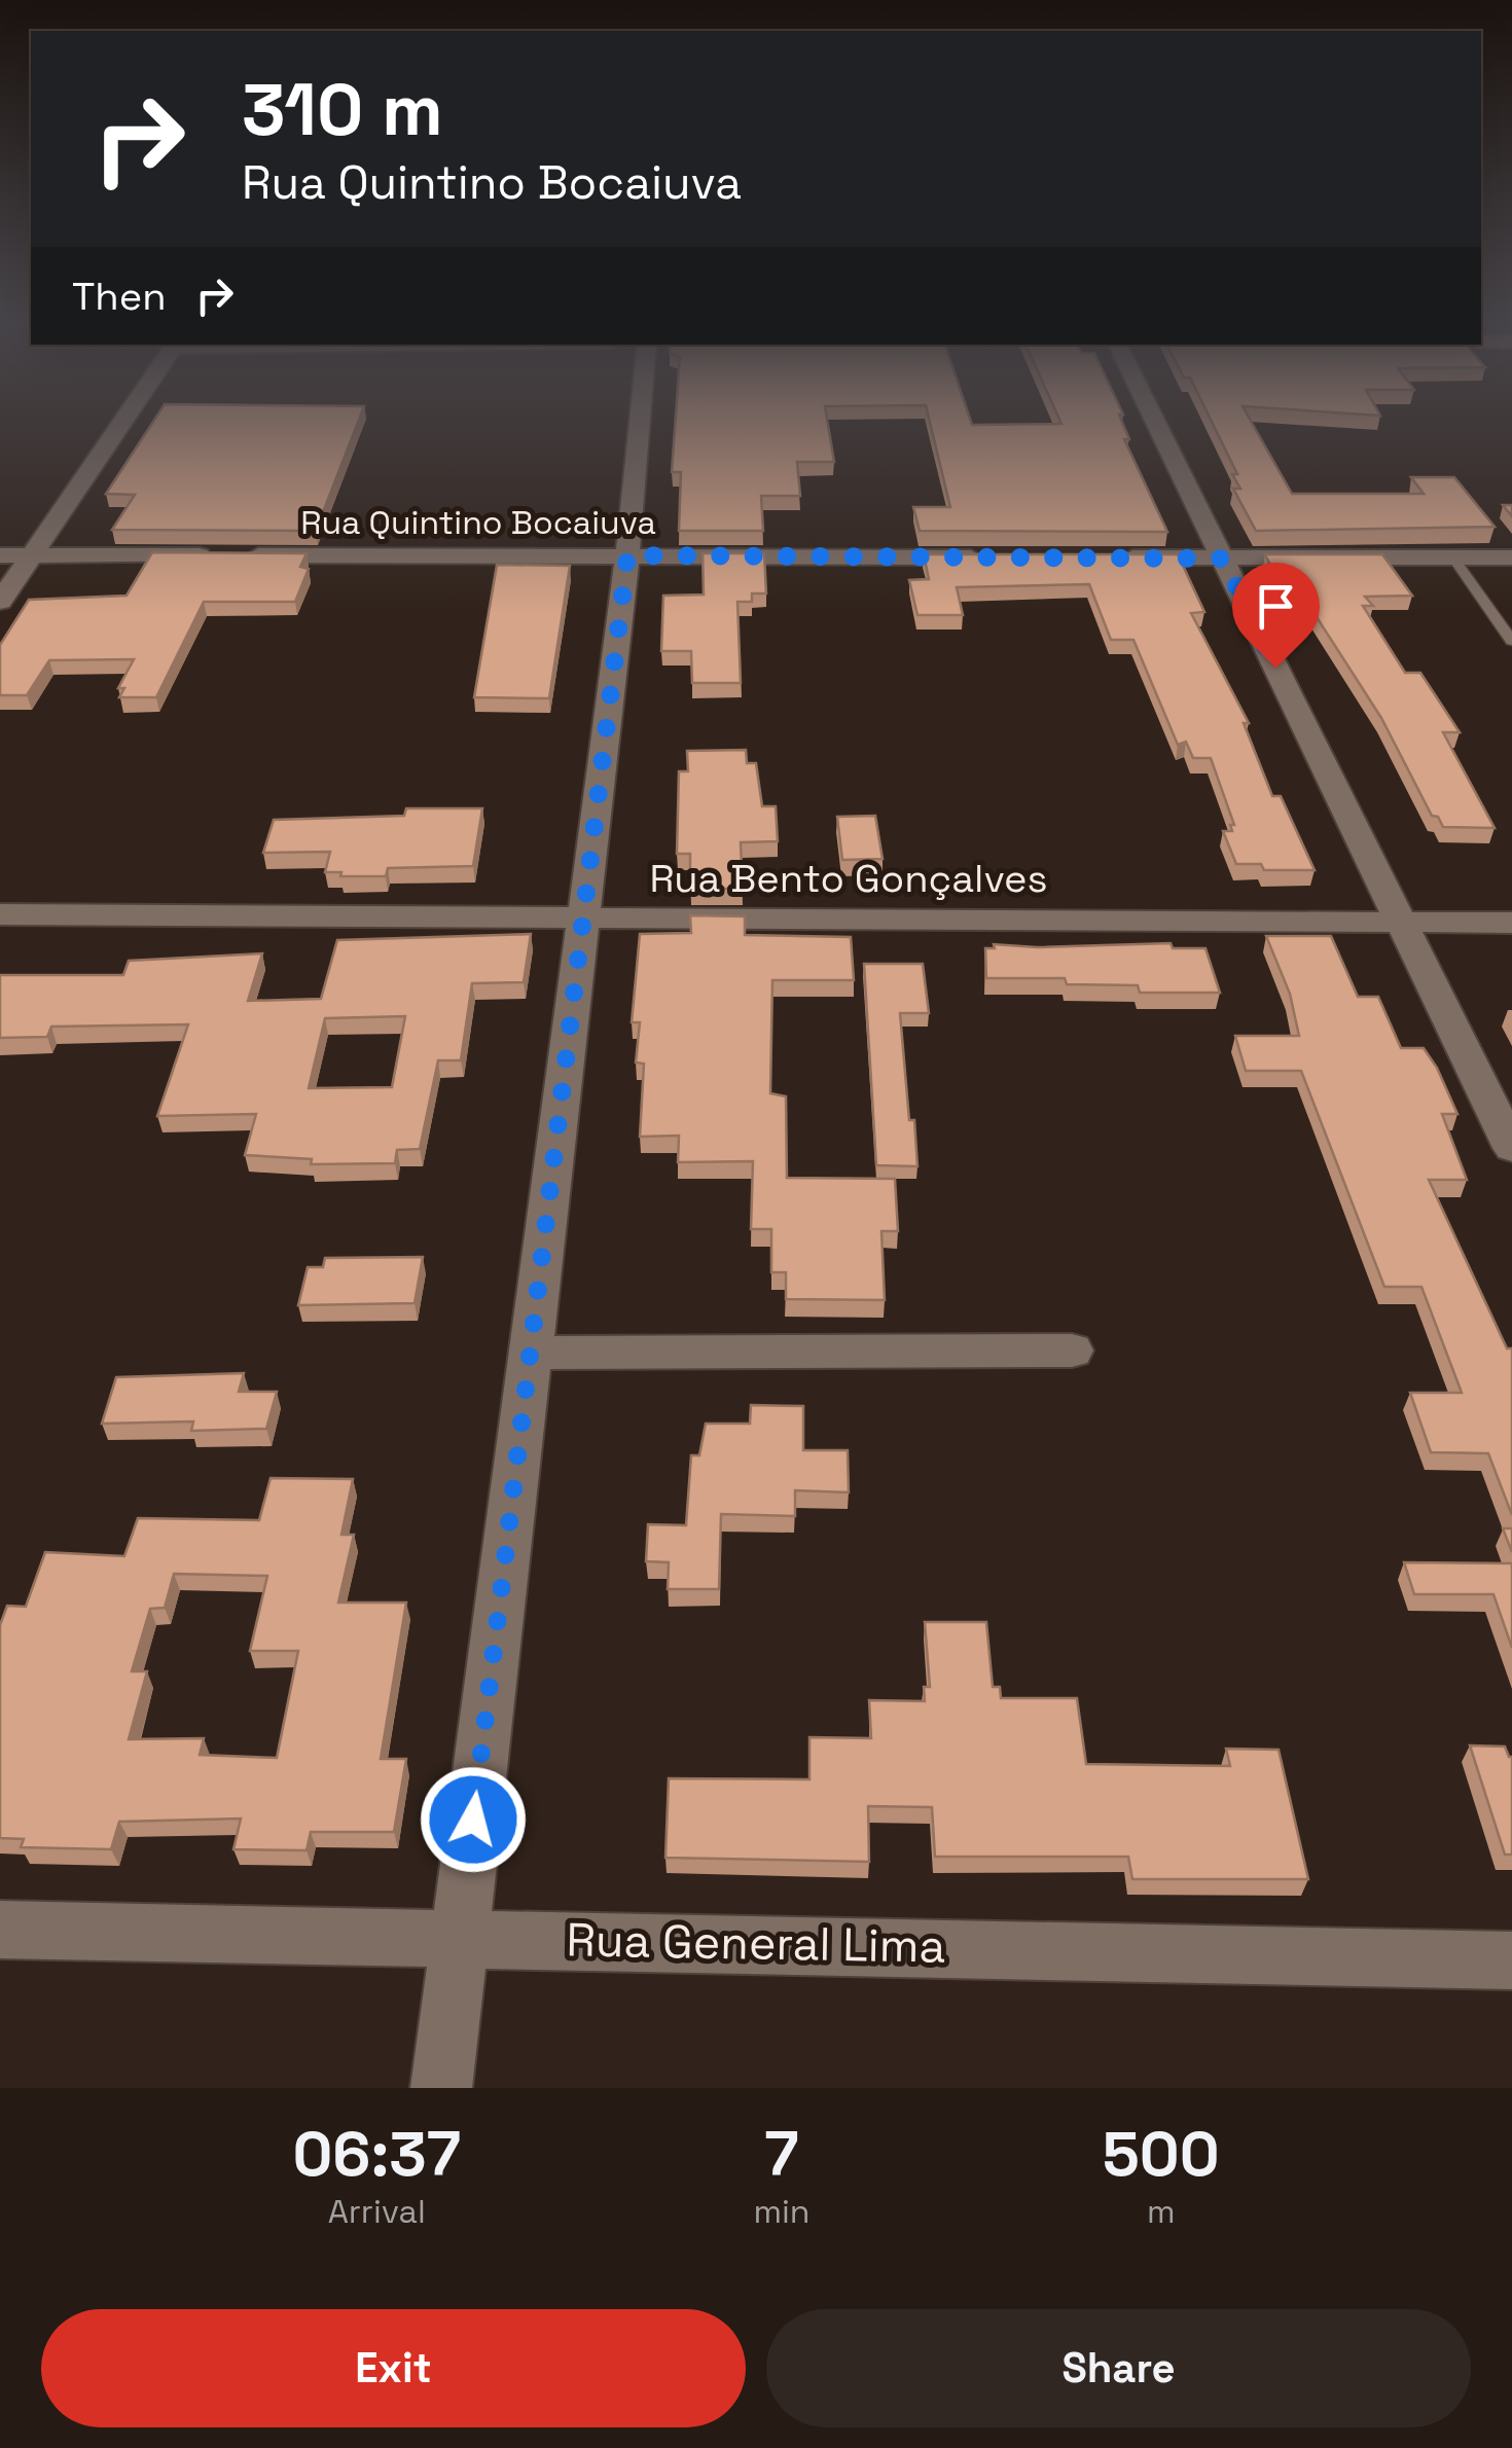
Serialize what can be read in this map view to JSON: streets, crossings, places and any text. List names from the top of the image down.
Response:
{
  "streets": {
    "street": ["Rua Quintino Bocaiuva", "Rua Bento Gonçalves", "Rua General Lima"]
  },
  "page": {
    "turn": ["310 m", "Rua Quintino Bocaiuva"],
    "then": "Then",
    "eta": [
      "06:37",
      "Arrival",
      "7",
      "min",
      "500",
      "m"
    ],
    "buttons": ["Exit", "Share"]
  }
}
